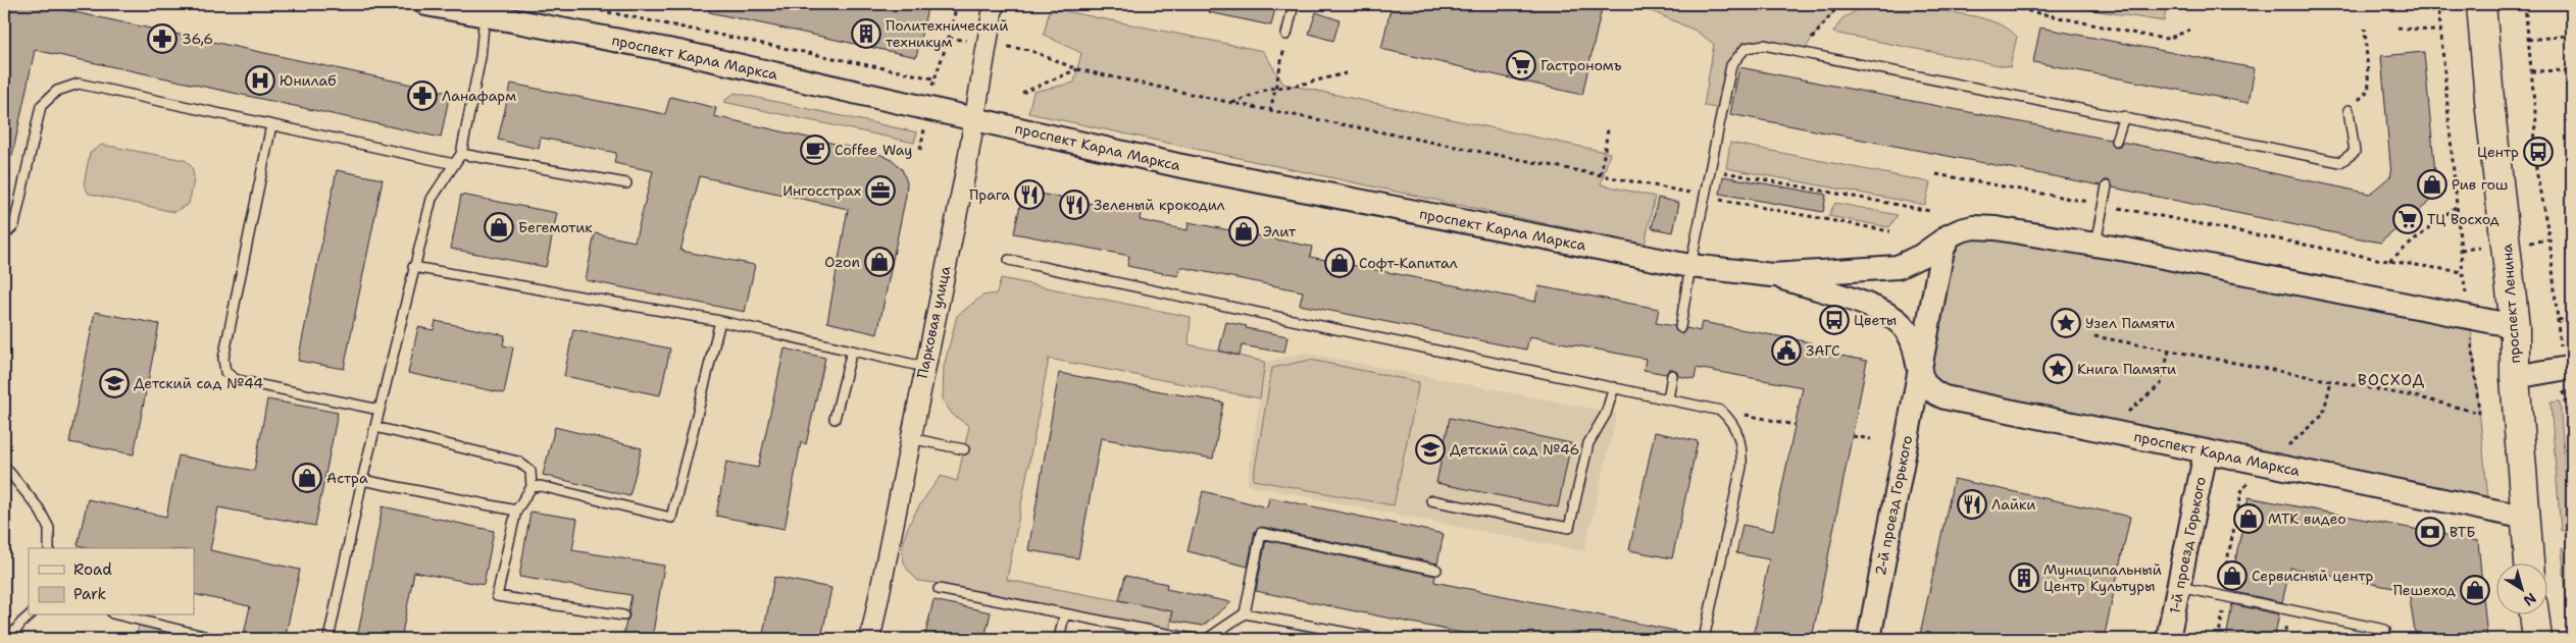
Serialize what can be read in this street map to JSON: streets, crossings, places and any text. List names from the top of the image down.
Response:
{
  "streets": {
    "main road": ["проспект Ленина"],
    "street": [
      "проспект Карла Маркса",
      "Парковая улица",
      "2-й проезд Горького",
      "1-й проезд Горького"
    ]
  },
  "crossings": [
    ["проспект Карла Маркса", "проспект Ленина"],
    ["проспект Карла Маркса", "Парковая улица"],
    ["проспект Карла Маркса", "2-й проезд Горького"],
    ["проспект Карла Маркса", "1-й проезд Горького"]
  ],
  "districts": ["ВОСХОД"],
  "places": {
    "building": ["Политехнический техникум", "Муниципальный Центр Культуры"],
    "pharmacy": ["36,6", "Ланафарм"],
    "supermarket": ["Гастрономъ", "ТЦ Восход"],
    "hospital": ["Юнилаб"],
    "cafe": ["Coffee Way"],
    "bus stop": ["Центр", "Цветы"],
    "shop": [
      "Рив гош",
      "Бегемотик",
      "Элит",
      "Ozon",
      "Софт-Капитал",
      "Астра",
      "МТК видео",
      "Сервисный центр",
      "Пешеход"
    ],
    "office": ["Ингосстрах"],
    "restaurant": ["Прага", "Зеленый крокодил", "Лайки"],
    "place": ["Узел Памяти", "Книга Памяти"],
    "public building": ["ЗАГС"],
    "school or university": ["Детский сад №44", "Детский сад №46"],
    "bank": ["ВТБ"]
  },
  "legend": ["Road", "Park"],
  "north": "bottom right"
}
